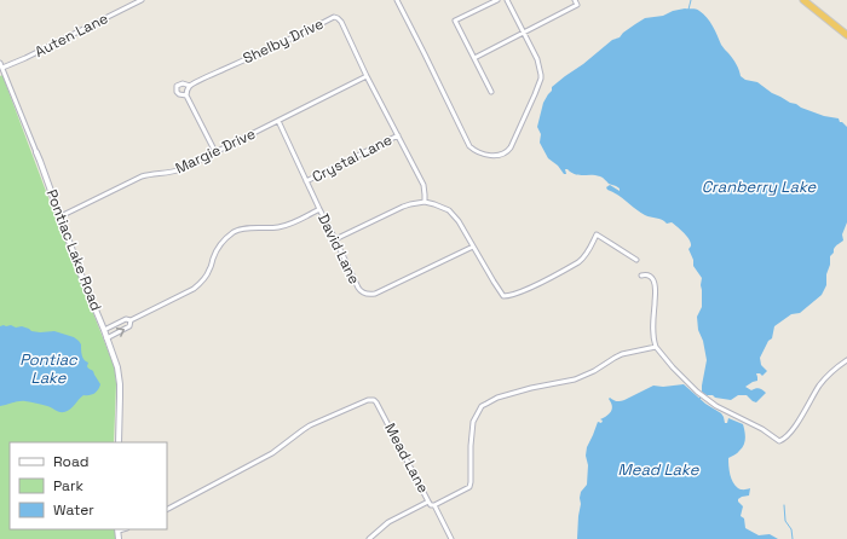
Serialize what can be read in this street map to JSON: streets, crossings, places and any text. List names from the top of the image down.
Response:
{
  "streets": {
    "street": [
      "Auten Lane",
      "Shelby Drive",
      "Margie Drive",
      "Crystal Lane",
      "David Lane",
      "Pontiac Lake Road",
      "Mead Lane"
    ]
  },
  "crossings": [
    ["Auten Lane", "Pontiac Lake Road"],
    ["Shelby Drive", "Margie Drive"],
    ["Shelby Drive", "Crystal Lane"],
    ["Margie Drive", "David Lane"],
    ["Margie Drive", "Pontiac Lake Road"],
    ["Crystal Lane", "David Lane"]
  ],
  "water": ["Cranberry Lake", "Pontiac Lake", "Mead Lake"],
  "legend": ["Road", "Park", "Water"]
}
